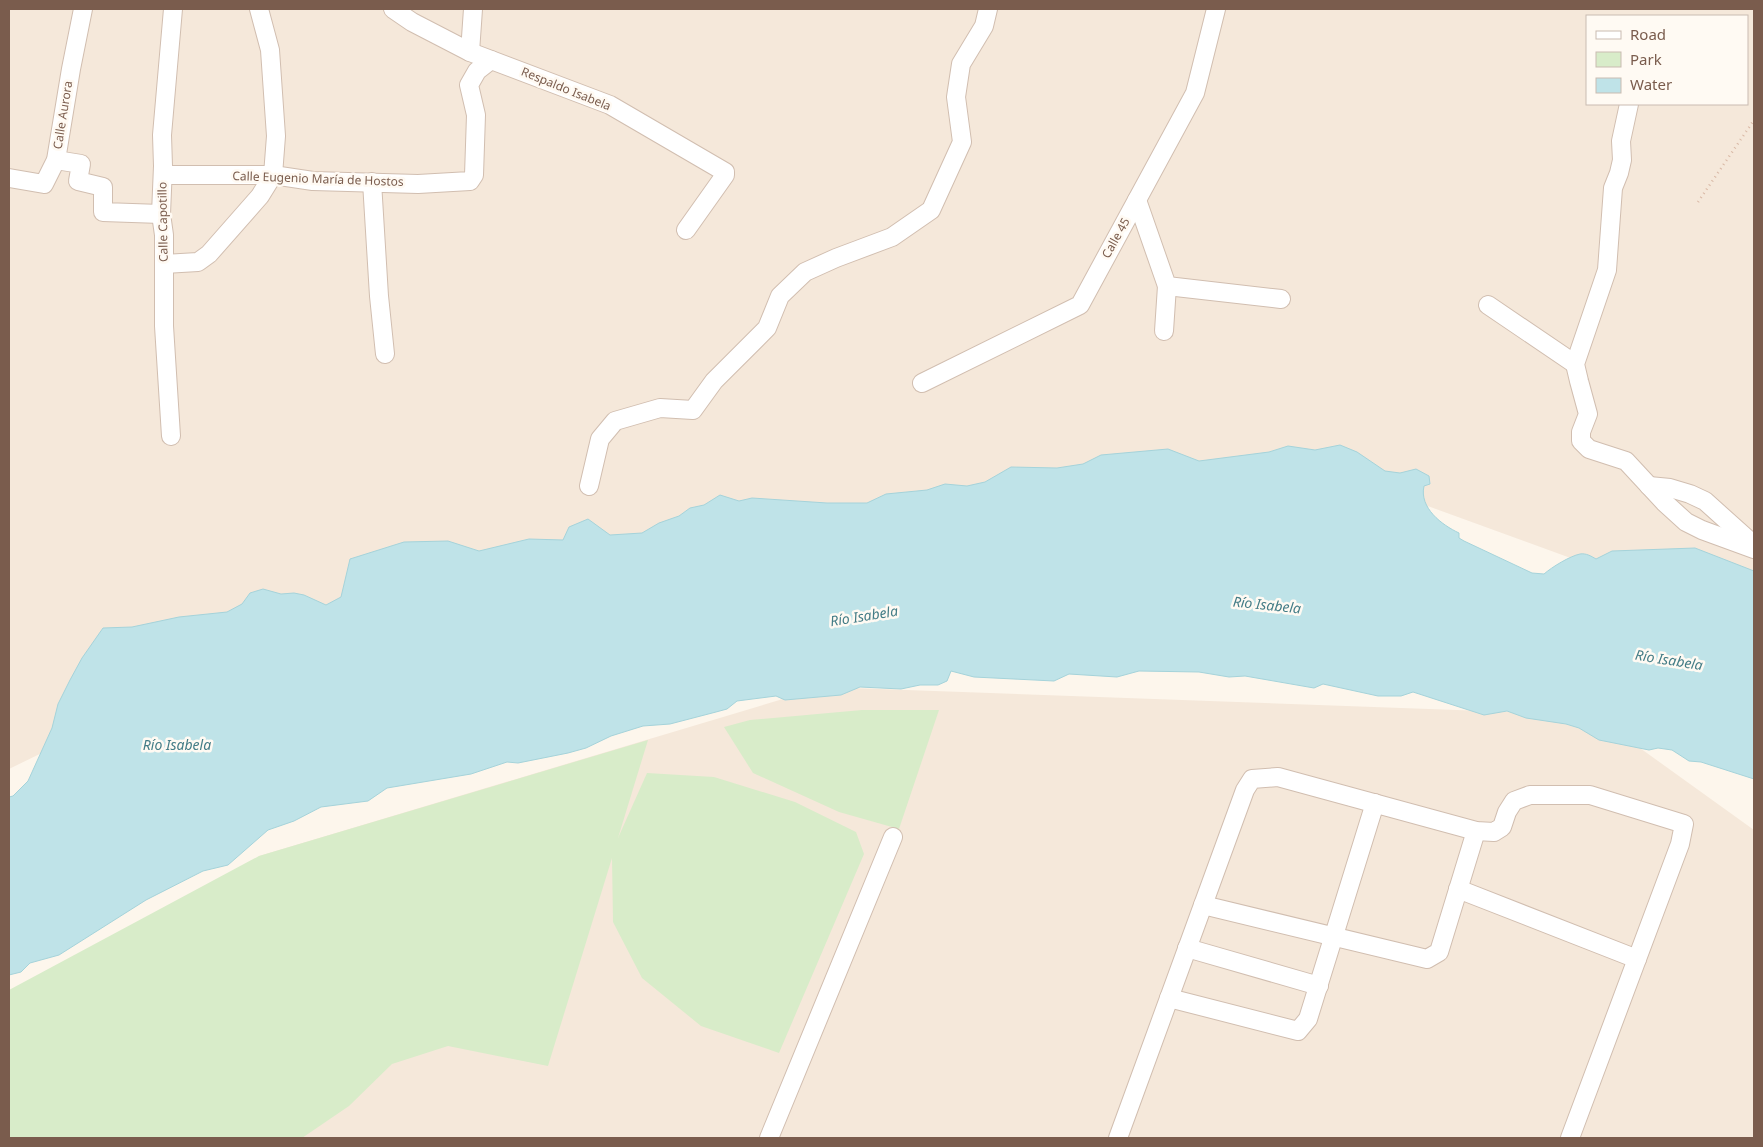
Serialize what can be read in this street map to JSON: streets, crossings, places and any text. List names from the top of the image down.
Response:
{
  "streets": {
    "street": [
      "Respaldo Isabela",
      "Calle Aurora",
      "Calle Eugenio María de Hostos",
      "Calle Capotillo",
      "Calle 45"
    ]
  },
  "crossings": [
    ["Respaldo Isabela", "Calle Eugenio María de Hostos"],
    ["Calle Eugenio María de Hostos", "Calle Capotillo"]
  ],
  "water": ["Río Isabela"],
  "legend": ["Road", "Park", "Water"]
}
